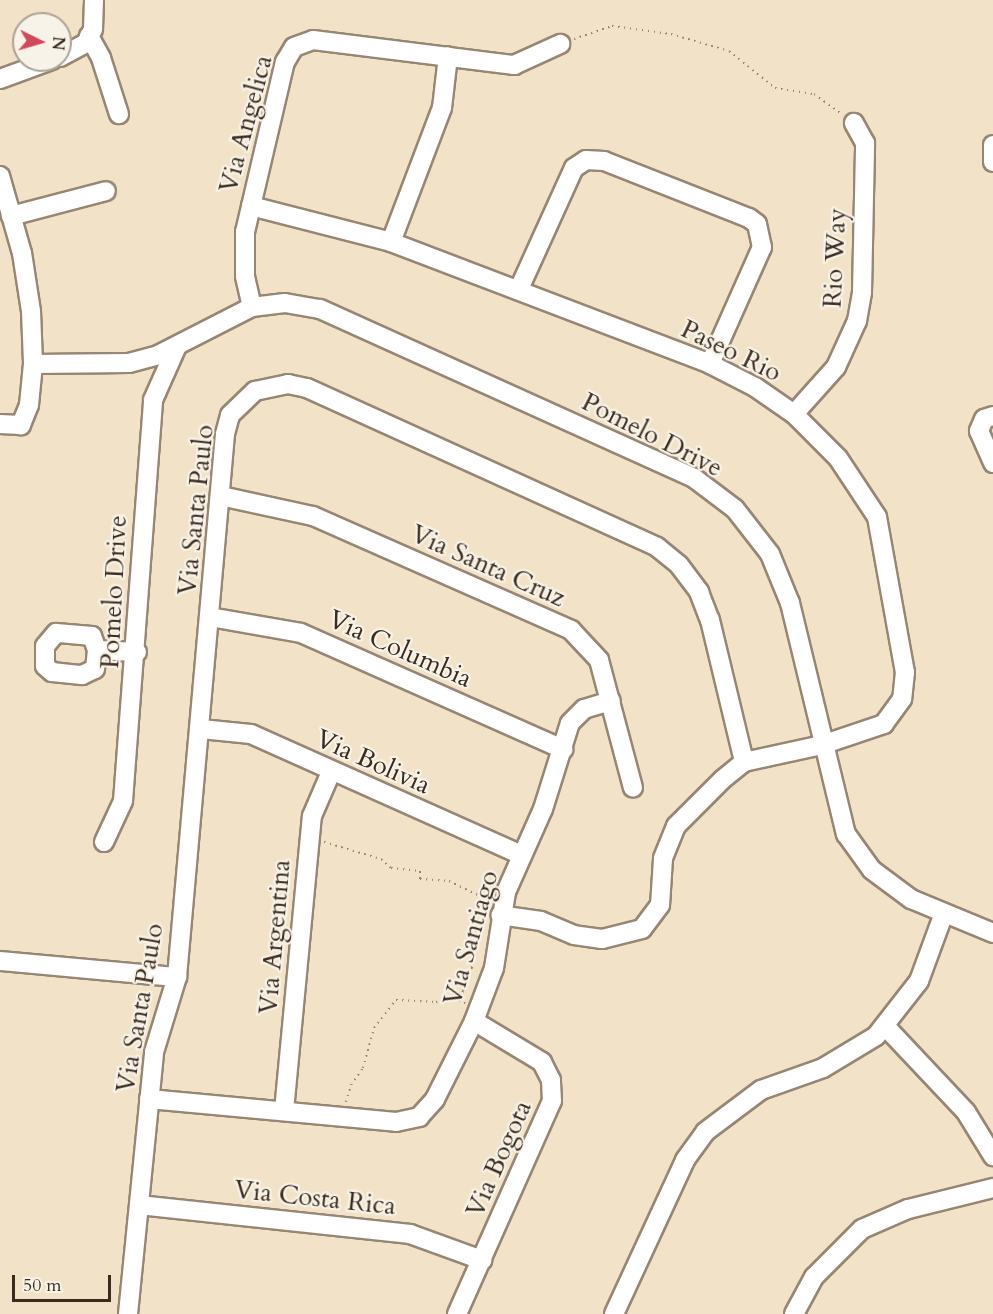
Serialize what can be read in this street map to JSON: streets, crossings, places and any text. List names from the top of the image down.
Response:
{
  "streets": {
    "street": [
      "Via Angelica",
      "Rio Way",
      "Paseo Rio",
      "Pomelo Drive",
      "Via Santa Paulo",
      "Via Santa Cruz",
      "Via Columbia",
      "Via Bolivia",
      "Via Argentina",
      "Via Santiago",
      "Via Bogota",
      "Via Costa Rica"
    ]
  },
  "crossings": [
    ["Via Angelica", "Paseo Rio"],
    ["Via Angelica", "Pomelo Drive"],
    ["Rio Way", "Paseo Rio"],
    ["Paseo Rio", "Pomelo Drive"],
    ["Paseo Rio", "Via Santa Paulo"],
    ["Via Santa Paulo", "Via Santa Cruz"],
    ["Via Santa Paulo", "Via Columbia"],
    ["Via Santa Paulo", "Via Bolivia"],
    ["Via Santa Paulo", "Via Santiago"],
    ["Via Santa Paulo", "Via Costa Rica"],
    ["Via Santa Cruz", "Via Santiago"],
    ["Via Columbia", "Via Santiago"],
    ["Via Bolivia", "Via Argentina"],
    ["Via Bolivia", "Via Santiago"],
    ["Via Argentina", "Via Santiago"],
    ["Via Santiago", "Via Bogota"],
    ["Via Bogota", "Via Costa Rica"]
  ],
  "scale_bar": "50 m",
  "north": "right"
}
